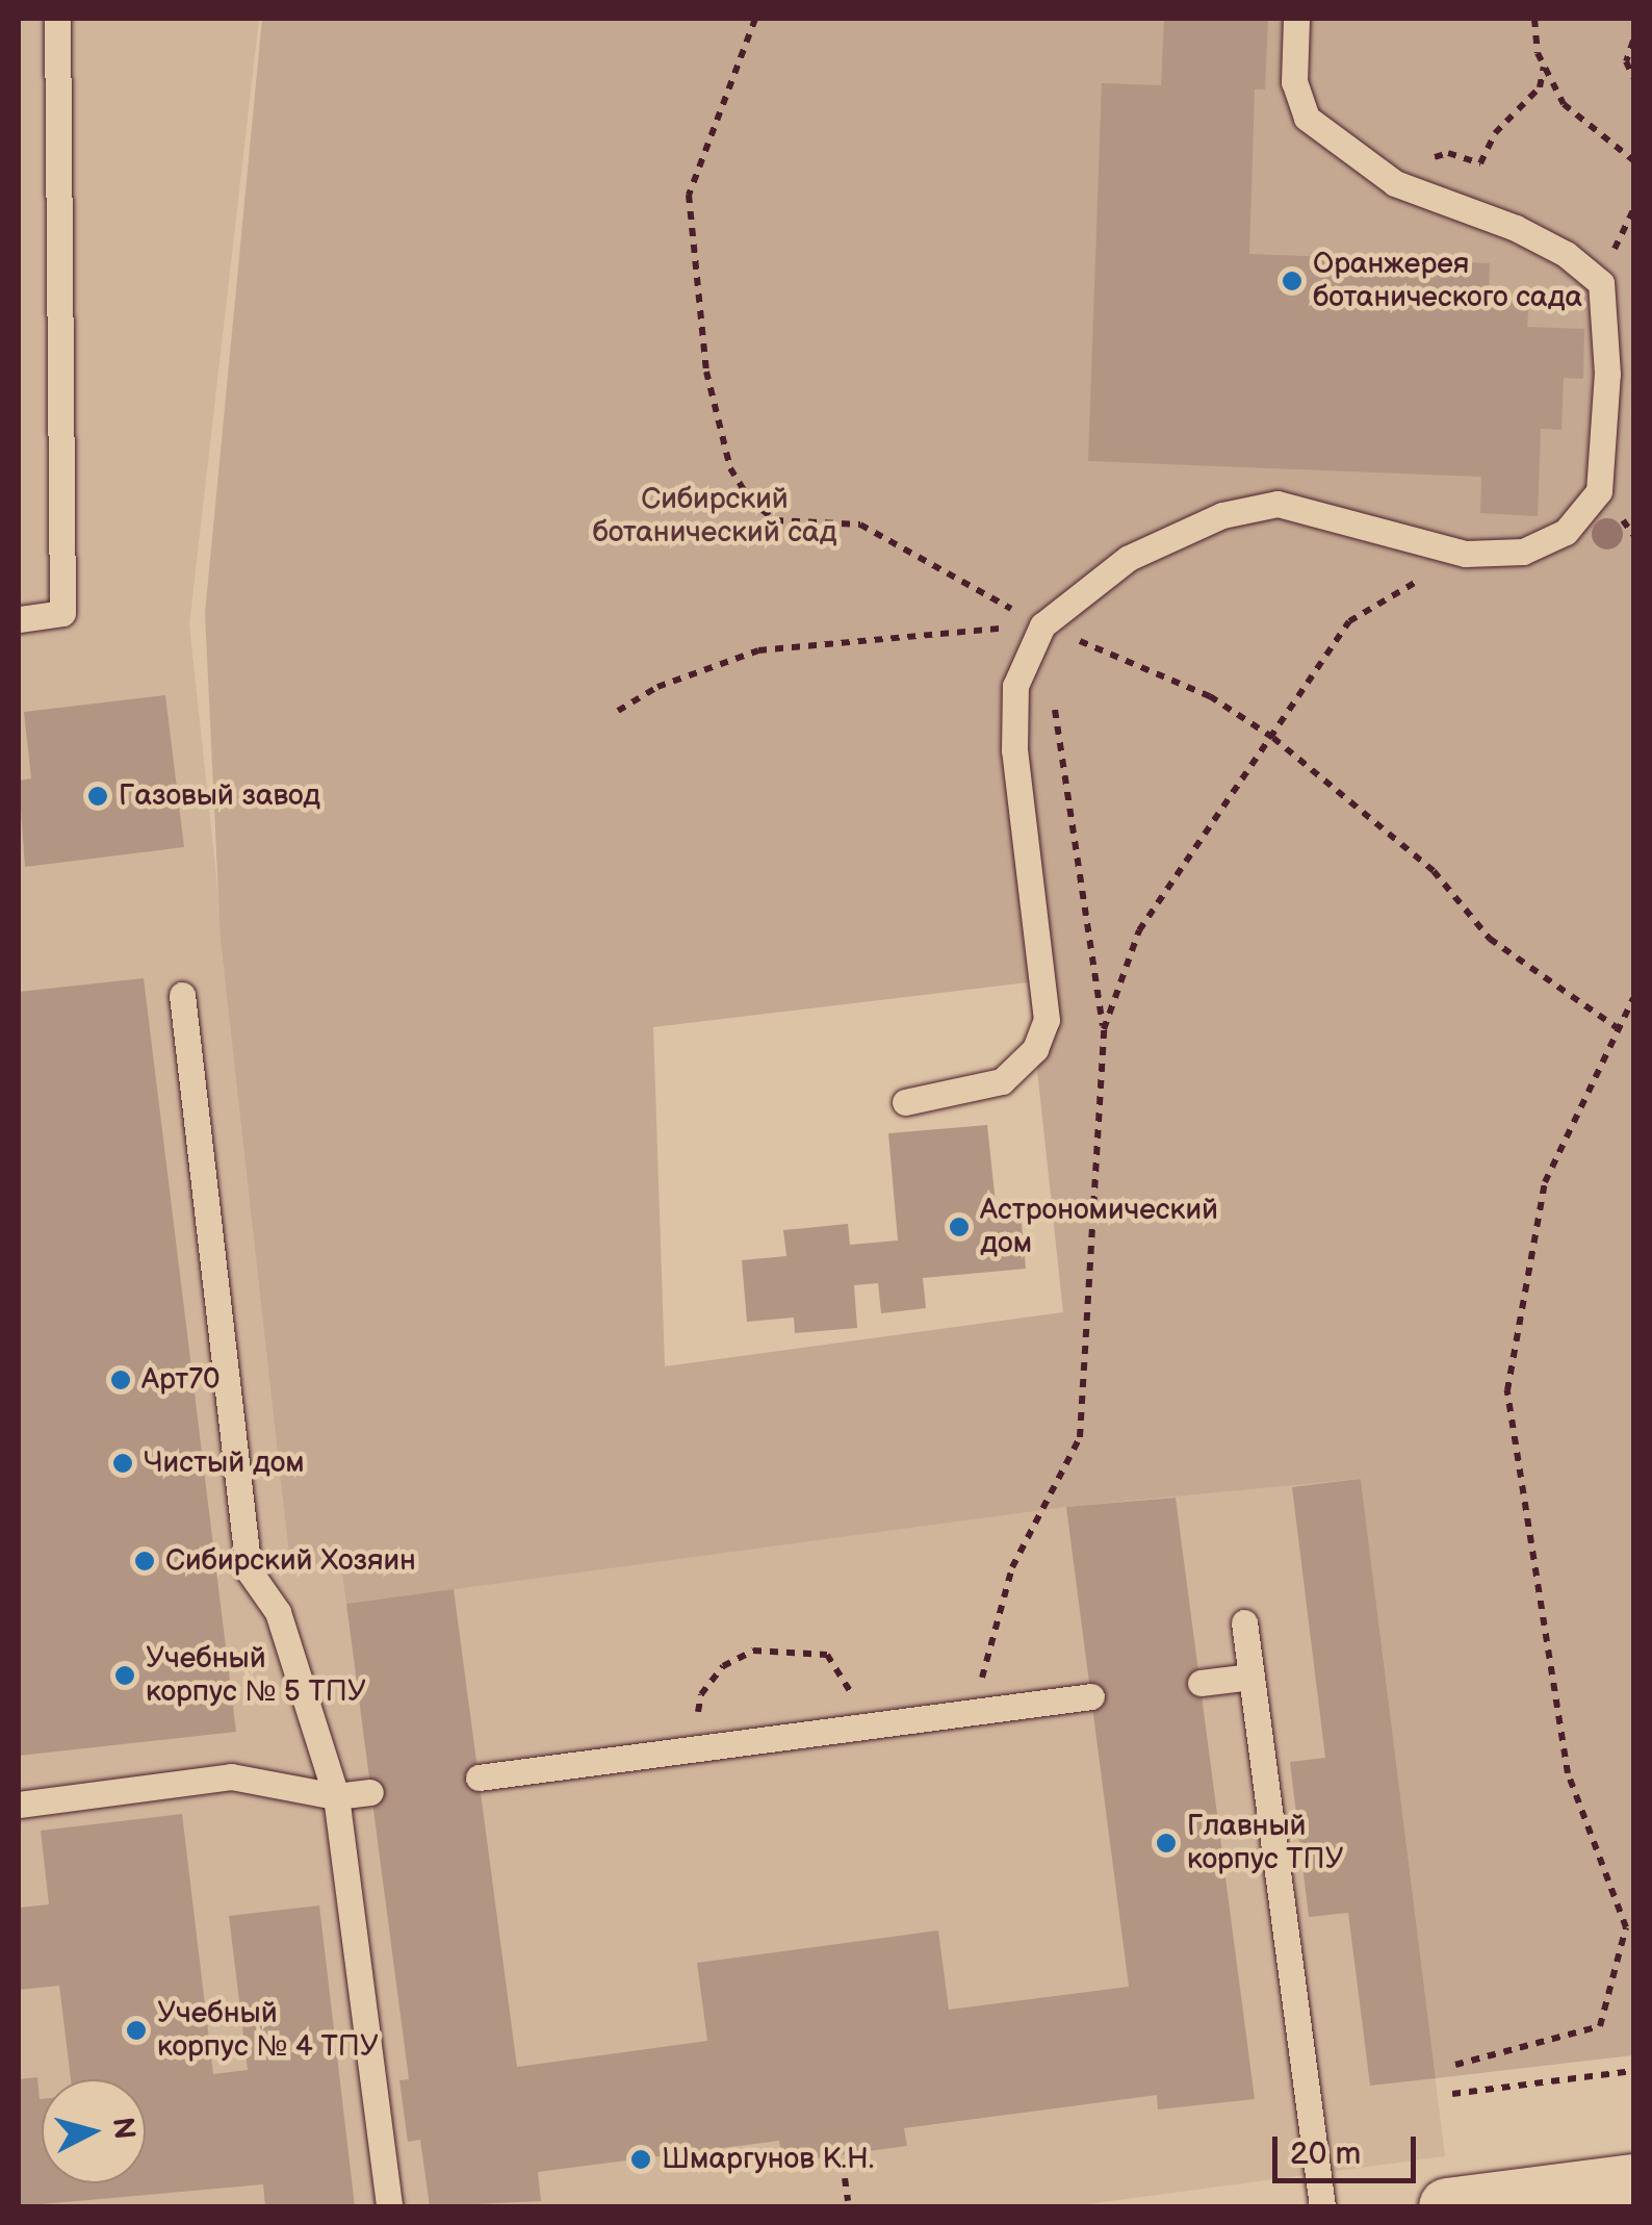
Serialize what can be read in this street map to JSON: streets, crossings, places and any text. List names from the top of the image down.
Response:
{
  "parks": ["Сибирский ботанический сад"],
  "places": [
    "Оранжерея ботанического сада",
    "Газовый завод",
    "Астрономический дом",
    "Арт70",
    "Чистый дом",
    "Сибирский Хозяин",
    "Учебный корпус № 5 ТПУ",
    "Главный корпус ТПУ",
    "Учебный корпус № 4 ТПУ",
    "Шмаргунов К.Н."
  ],
  "scale_bar": "20 m",
  "north": "right"
}
